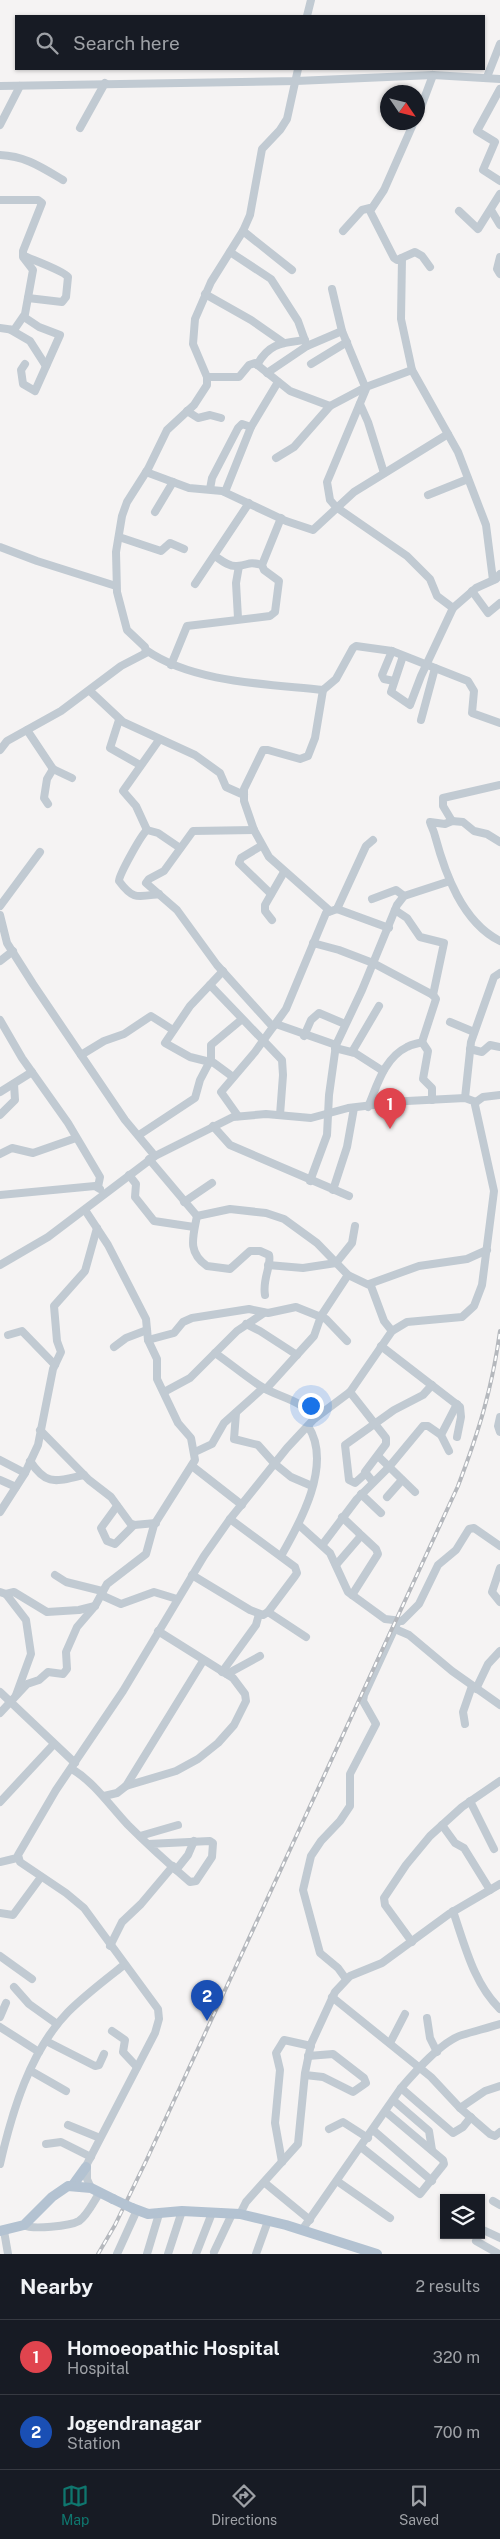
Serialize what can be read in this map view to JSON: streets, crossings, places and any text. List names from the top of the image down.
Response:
{
  "north": "bottom right",
  "page": {
    "search": "Search here",
    "pins": ["1", "2"],
    "heading": ["Nearby", "2 results"],
    "list": [
      {
        "mark": "1",
        "name": "Homoeopathic Hospital",
        "note": "Hospital",
        "value": "320 m"
      },
      {
        "mark": "2",
        "name": "Jogendranagar",
        "note": "Station",
        "value": "700 m"
      }
    ],
    "nav": ["Map", "Directions", "Saved"]
  }
}
